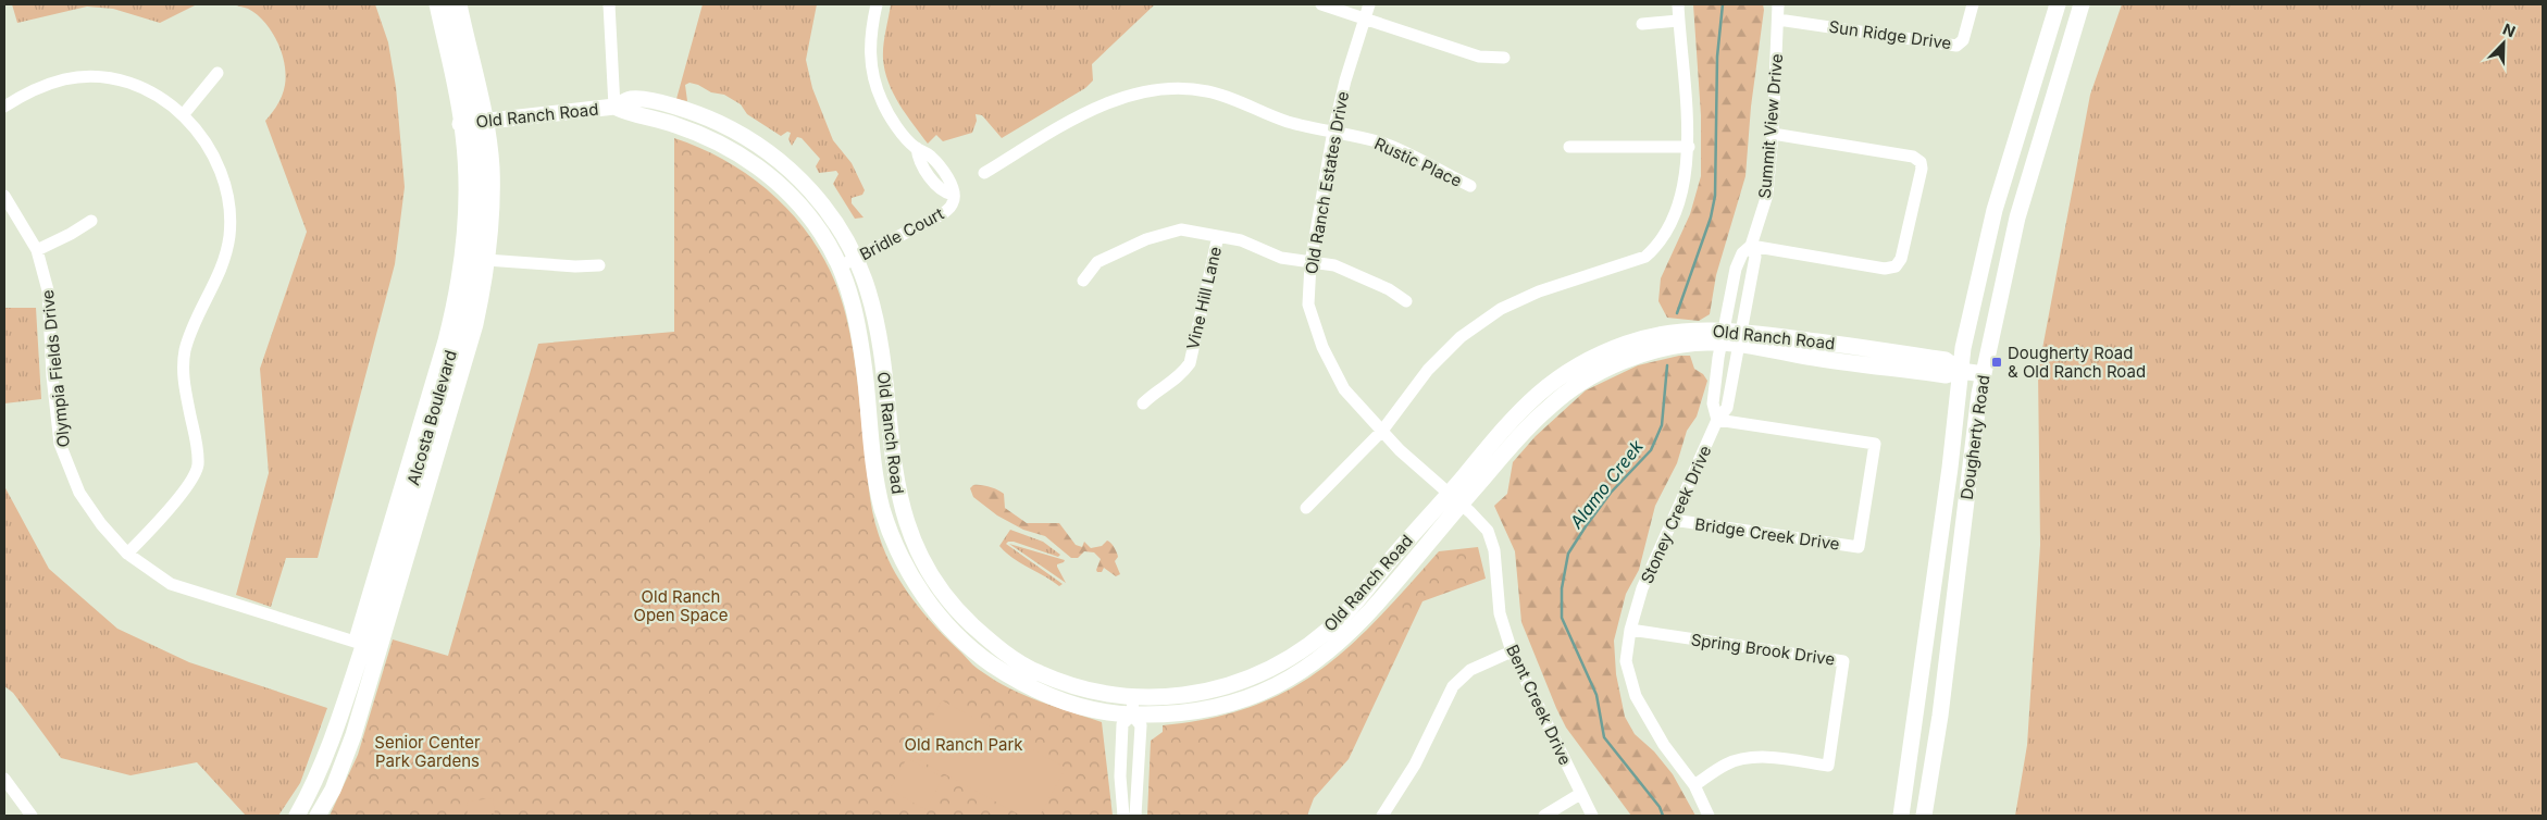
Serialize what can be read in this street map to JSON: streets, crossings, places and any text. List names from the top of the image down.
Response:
{
  "streets": {
    "main road": ["Old Ranch Road", "Alcosta Boulevard", "Dougherty Road"],
    "street": [
      "Sun Ridge Drive",
      "Summit View Drive",
      "Rustic Place",
      "Old Ranch Estates Drive",
      "Bridle Court",
      "Vine Hill Lane",
      "Olympia Fields Drive",
      "Stoney Creek Drive",
      "Bridge Creek Drive",
      "Spring Brook Drive",
      "Bent Creek Drive"
    ]
  },
  "crossings": [
    ["Sun Ridge Drive", "Summit View Drive"],
    ["Old Ranch Road", "Summit View Drive"],
    ["Old Ranch Road", "Old Ranch Estates Drive"],
    ["Old Ranch Road", "Bridle Court"],
    ["Old Ranch Road", "Alcosta Boulevard"],
    ["Old Ranch Road", "Dougherty Road"],
    ["Old Ranch Road", "Stoney Creek Drive"],
    ["Old Ranch Road", "Bent Creek Drive"],
    ["Summit View Drive", "Stoney Creek Drive"],
    ["Rustic Place", "Old Ranch Estates Drive"],
    ["Old Ranch Estates Drive", "Bent Creek Drive"],
    ["Olympia Fields Drive", "Alcosta Boulevard"],
    ["Stoney Creek Drive", "Bridge Creek Drive"],
    ["Stoney Creek Drive", "Spring Brook Drive"]
  ],
  "water": ["Alamo Creek"],
  "parks": ["Old Ranch Open Space", "Senior Center Park Gardens", "Old Ranch Park"],
  "places": {
    "transit": ["Dougherty Road & Old Ranch Road"]
  },
  "north": "top right"
}
